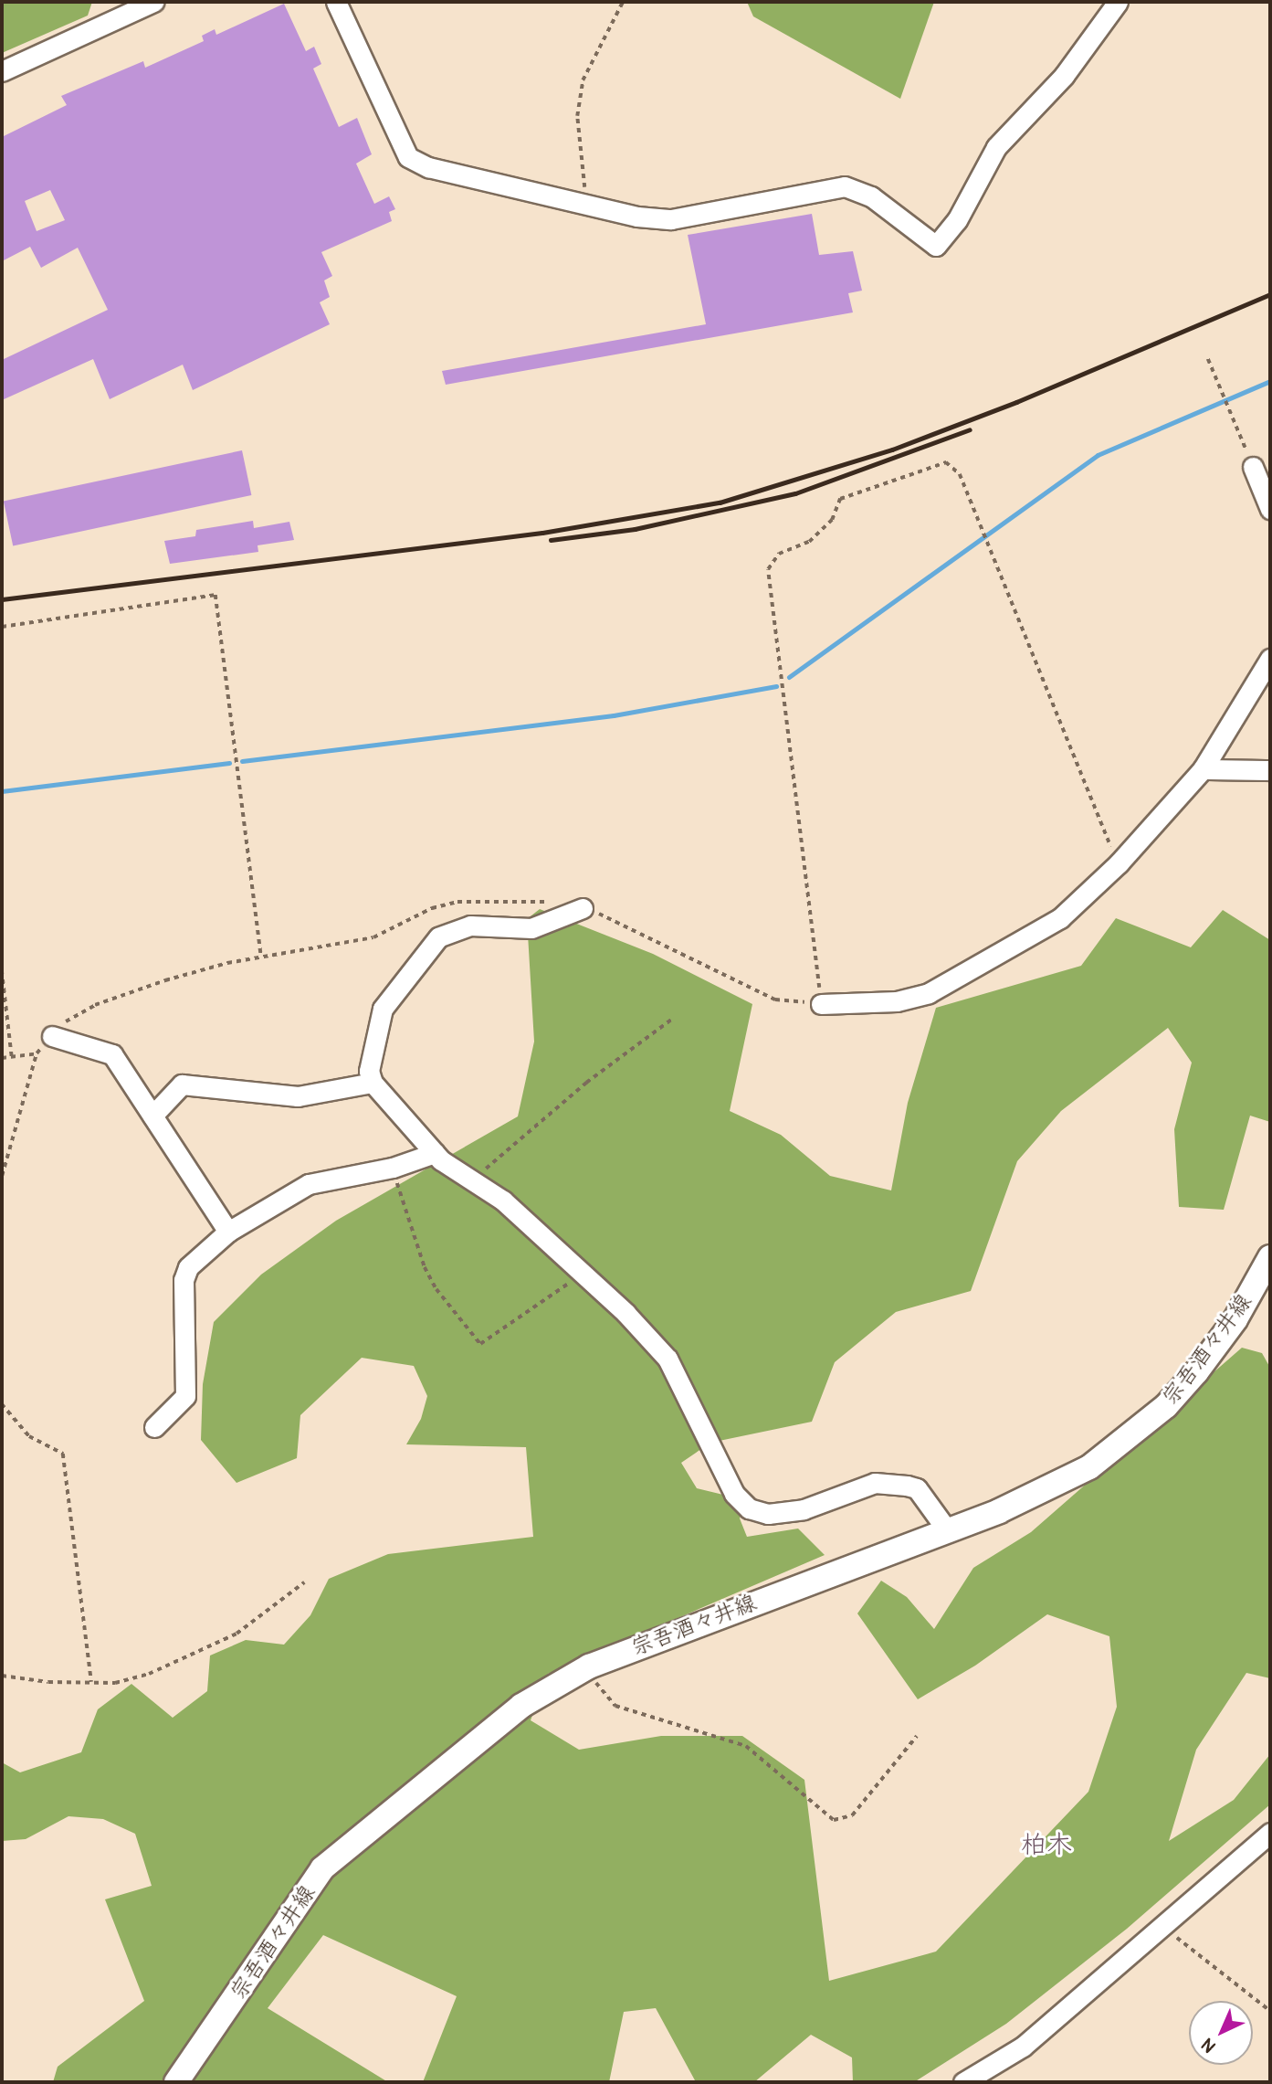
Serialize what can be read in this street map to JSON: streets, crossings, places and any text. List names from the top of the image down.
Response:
{
  "streets": {
    "main road": ["宗吾酒々井線"]
  },
  "districts": ["柏木"],
  "north": "bottom left"
}
